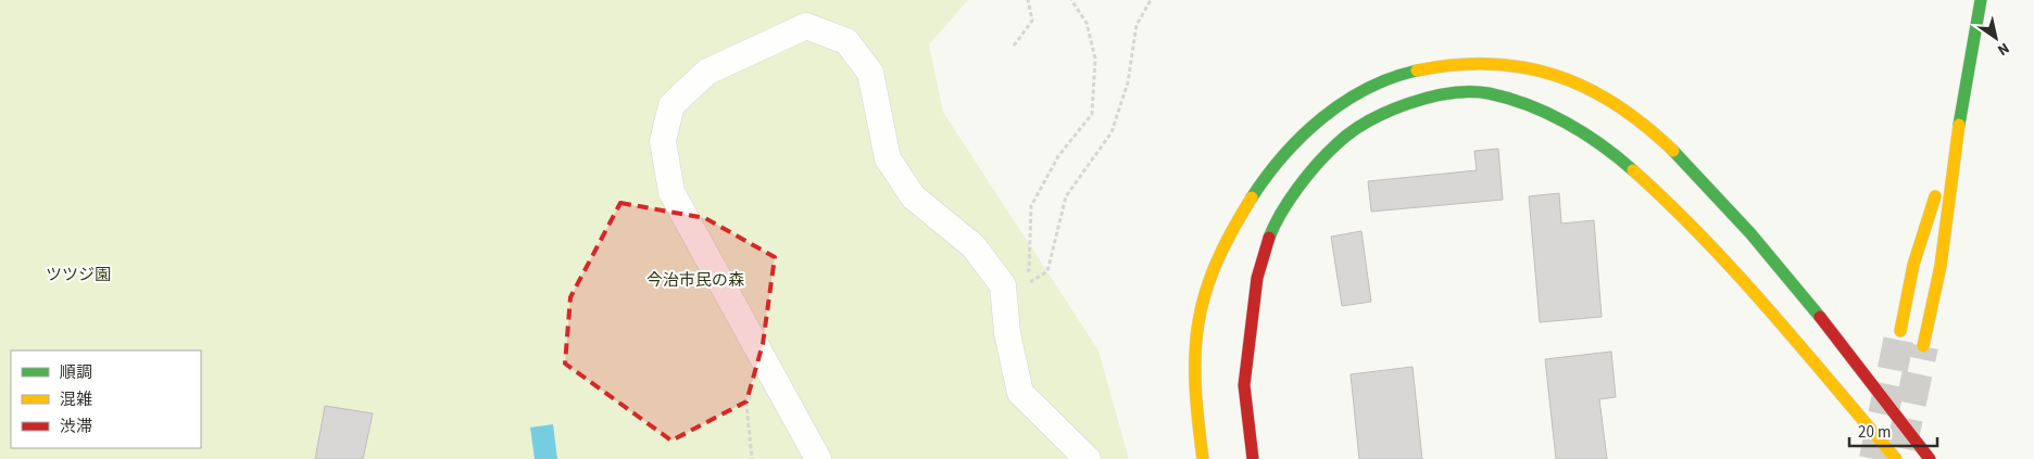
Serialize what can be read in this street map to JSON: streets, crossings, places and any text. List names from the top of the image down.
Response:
{
  "parks": ["ツツジ園", "今治市民の森"],
  "legend": ["順調", "混雑", "渋滞"],
  "scale_bar": "20 m",
  "north": "bottom right"
}
